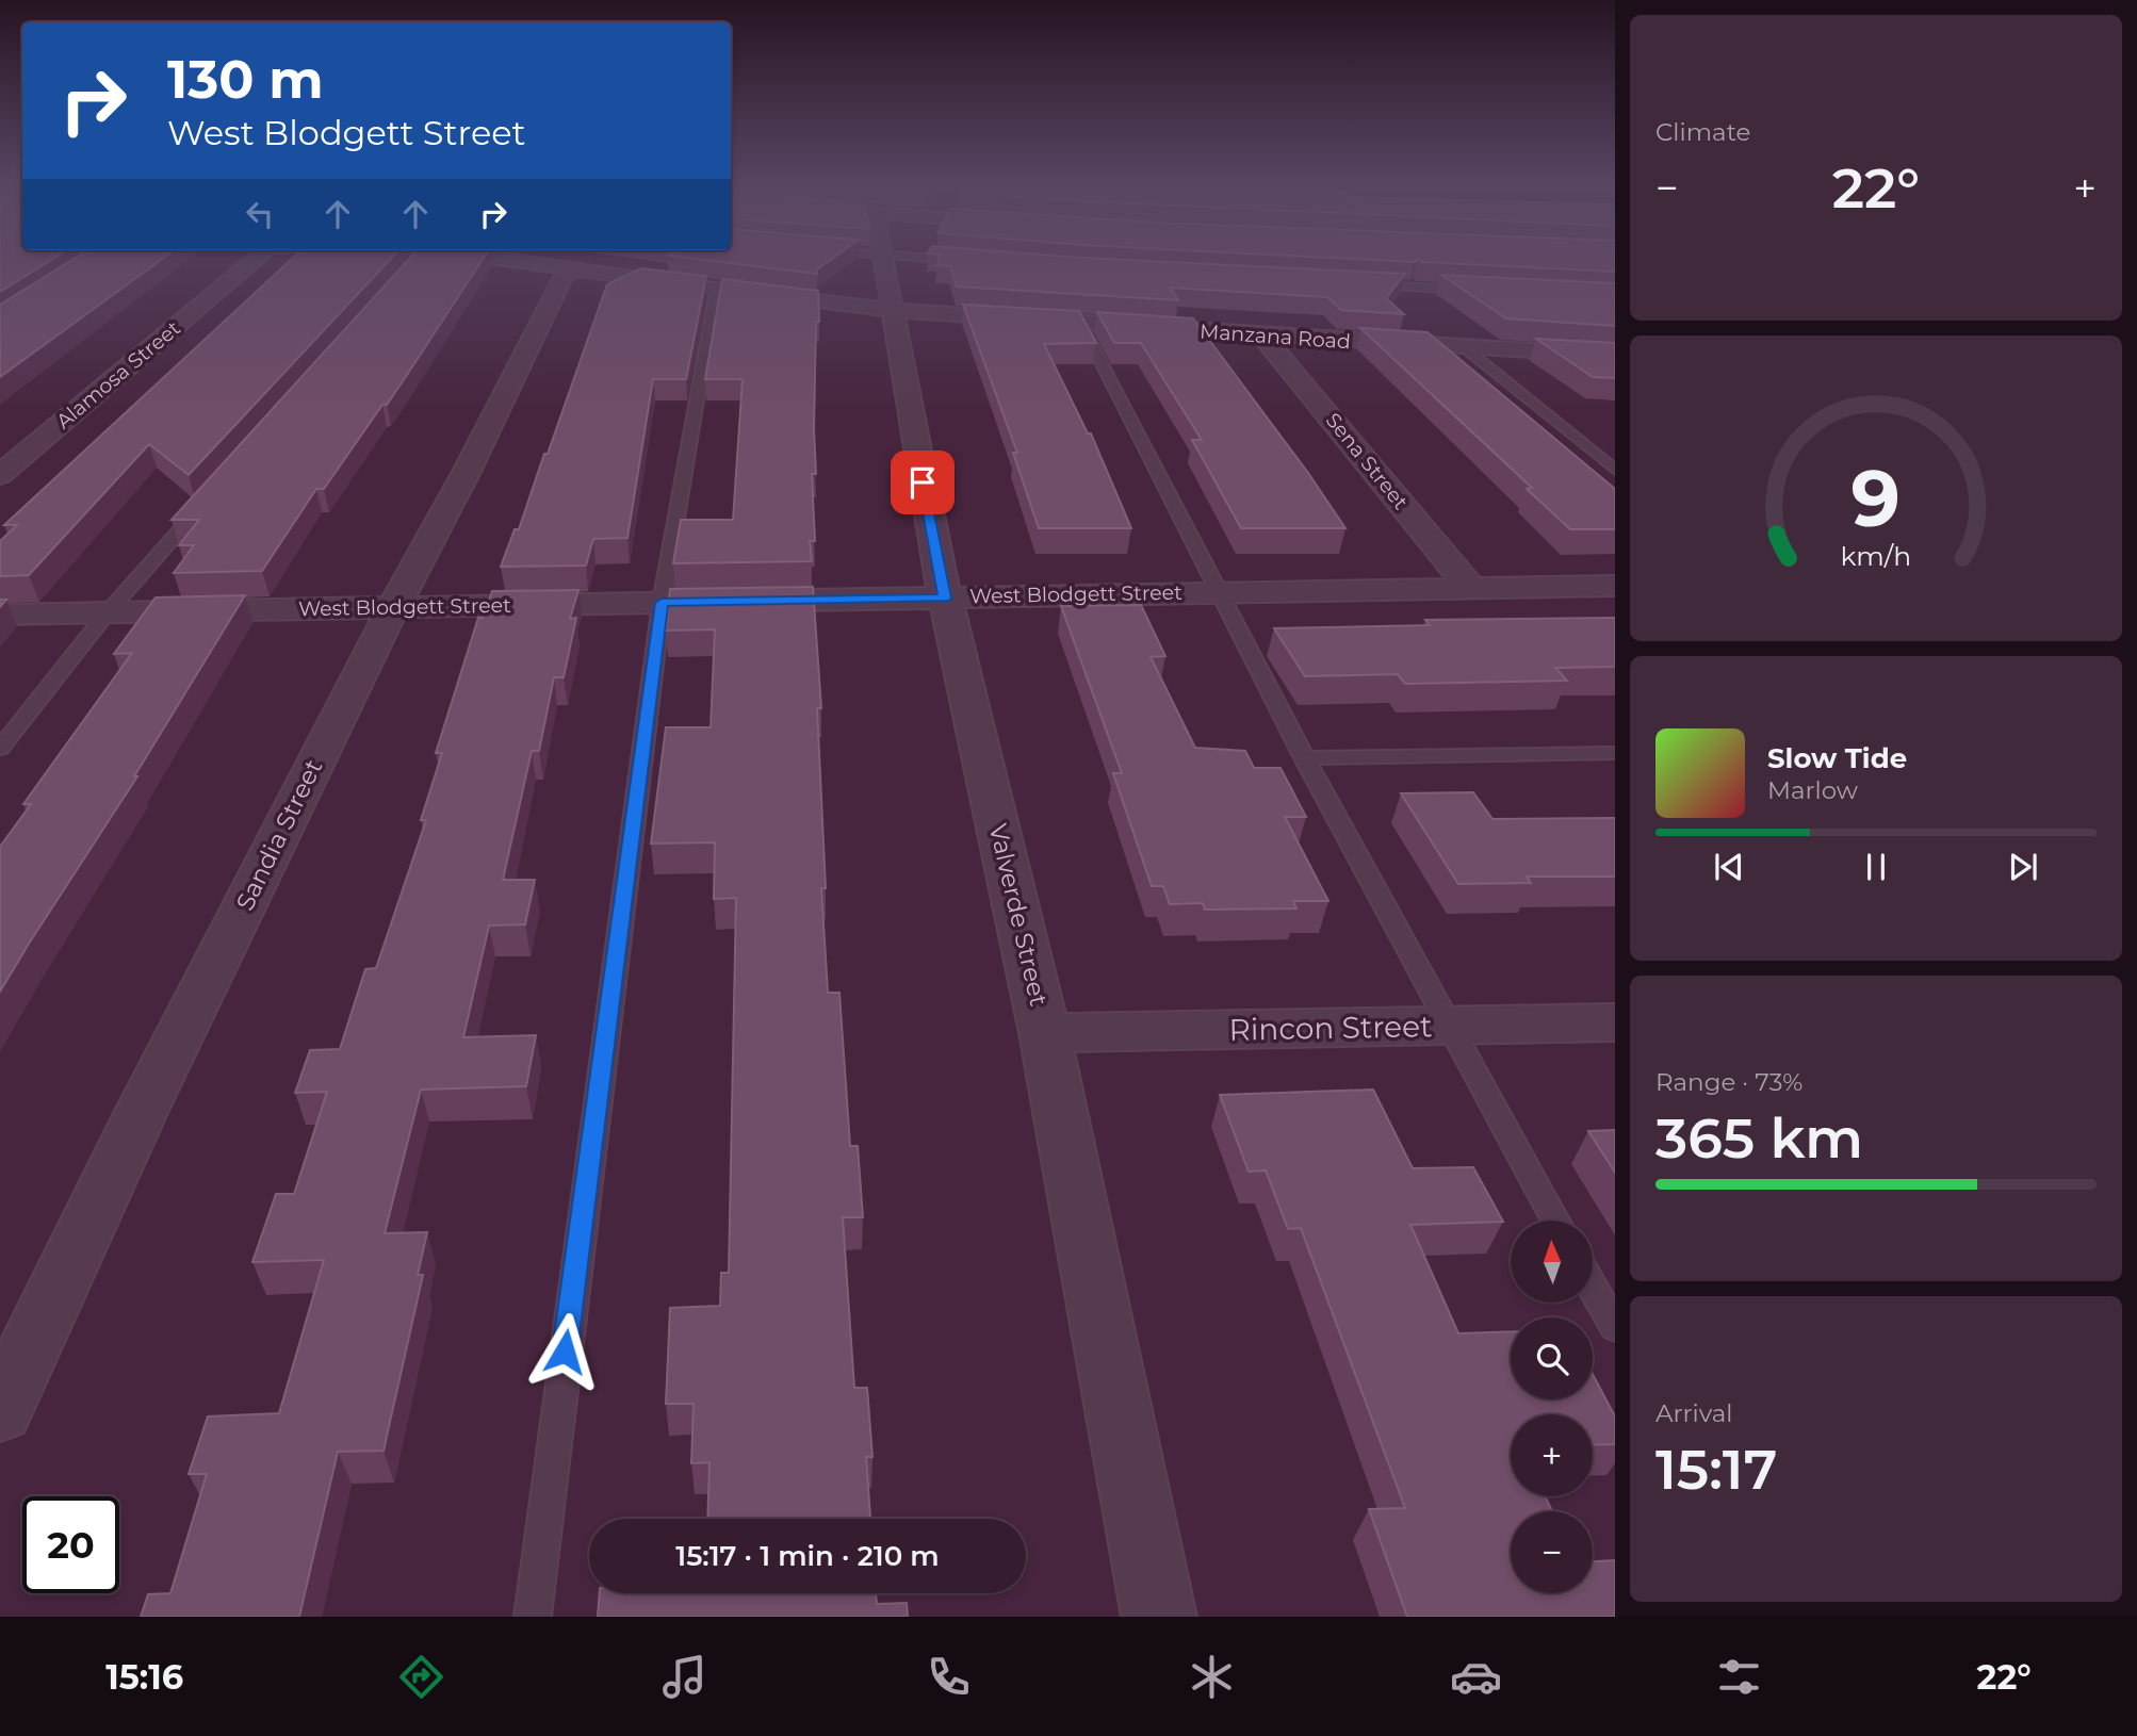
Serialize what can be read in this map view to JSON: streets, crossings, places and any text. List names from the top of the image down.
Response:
{
  "streets": {
    "street": [
      "Manzana Road",
      "Alamosa Street",
      "Sena Street",
      "West Blodgett Street",
      "Sandia Street",
      "Valverde Street",
      "Rincon Street"
    ]
  },
  "crossings": [
    ["Manzana Road", "Sena Street"],
    ["Manzana Road", "Sandia Street"],
    ["Manzana Road", "Valverde Street"],
    ["Sena Street", "West Blodgett Street"],
    ["West Blodgett Street", "Sandia Street"],
    ["West Blodgett Street", "Valverde Street"],
    ["Valverde Street", "Rincon Street"]
  ],
  "north": "top",
  "page": {
    "tile": [
      "Climate",
      ["Range · 73%", "365 km"],
      ["Arrival", "15:17"]
    ],
    "turn": ["130 m", "West Blodgett Street"],
    "heat": ["−", "22°", "+"],
    "song": ["Slow Tide", "Marlow"],
    "map_buttons": ["+", "−"],
    "limit": "20",
    "trip": "15:17 · 1 min · 210 m",
    "tabs": ["15:16", "22°"],
    "gauge": ["9", "km/h"]
  }
}
